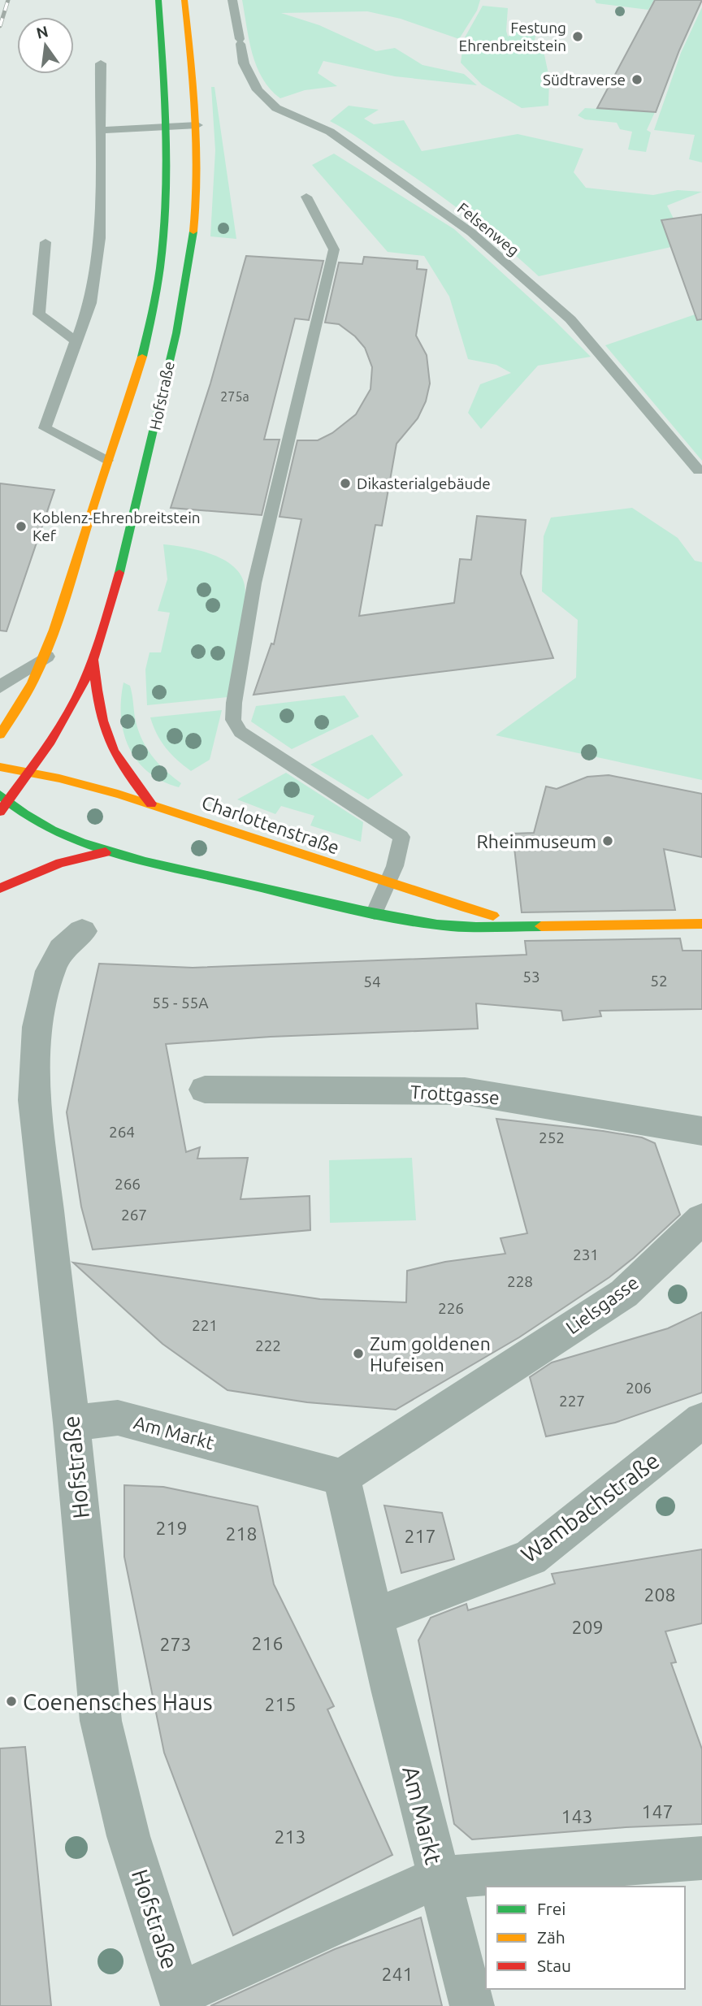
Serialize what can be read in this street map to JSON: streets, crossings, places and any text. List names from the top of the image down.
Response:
{
  "streets": {
    "main road": ["Hofstraße", "Charlottenstraße"],
    "street": [
      "Trottgasse",
      "Lielsgasse",
      "Am Markt",
      "Wambachstraße"
    ],
    "lane": ["Felsenweg"]
  },
  "crossings": [
    ["Hofstraße", "Charlottenstraße"],
    ["Hofstraße", "Am Markt"],
    ["Lielsgasse", "Am Markt"],
    ["Am Markt", "Wambachstraße"]
  ],
  "places": [
    "Festung Ehrenbreitstein",
    "Südtraverse",
    "Dikasterialgebäude",
    "Koblenz-Ehrenbreitstein Kef",
    "Rheinmuseum",
    "Zum goldenen Hufeisen",
    "Coenensches Haus"
  ],
  "house_numbers": [
    "275a",
    "53",
    "52",
    "54",
    "55 - 55A",
    "264",
    "252",
    "266",
    "267",
    "231",
    "228",
    "226",
    "221",
    "222",
    "206",
    "227",
    "219",
    "218",
    "217",
    "208",
    "209",
    "216",
    "273",
    "215",
    "147",
    "143",
    "213",
    "241"
  ],
  "legend": ["Frei", "Zäh", "Stau"],
  "north": "top"
}
